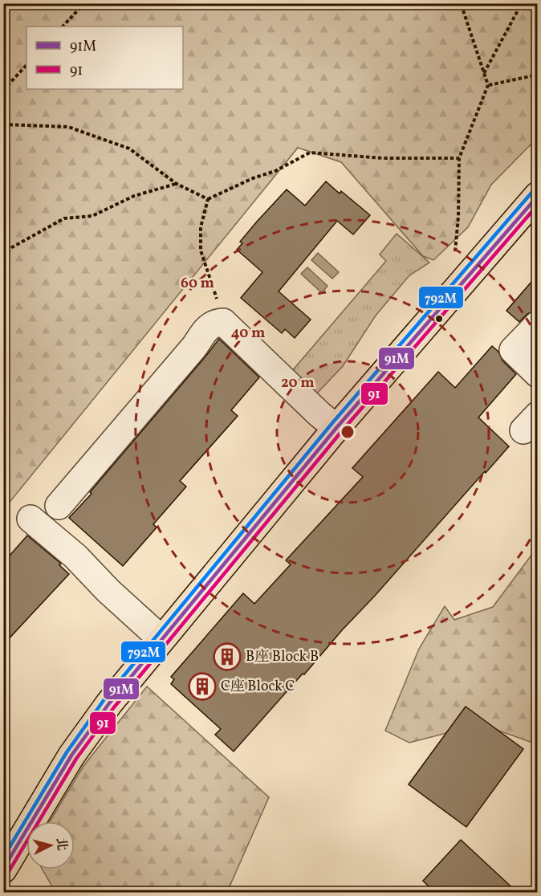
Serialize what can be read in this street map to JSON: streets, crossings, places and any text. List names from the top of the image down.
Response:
{
  "places": {
    "building": ["B座 Block B", "C座 Block C"]
  },
  "lines": ["transit line 792M", "transit line 91M", "transit line 91"],
  "legend": ["91M", "91"],
  "north": "right",
  "rings": ["60 m", "40 m", "20 m"]
}
